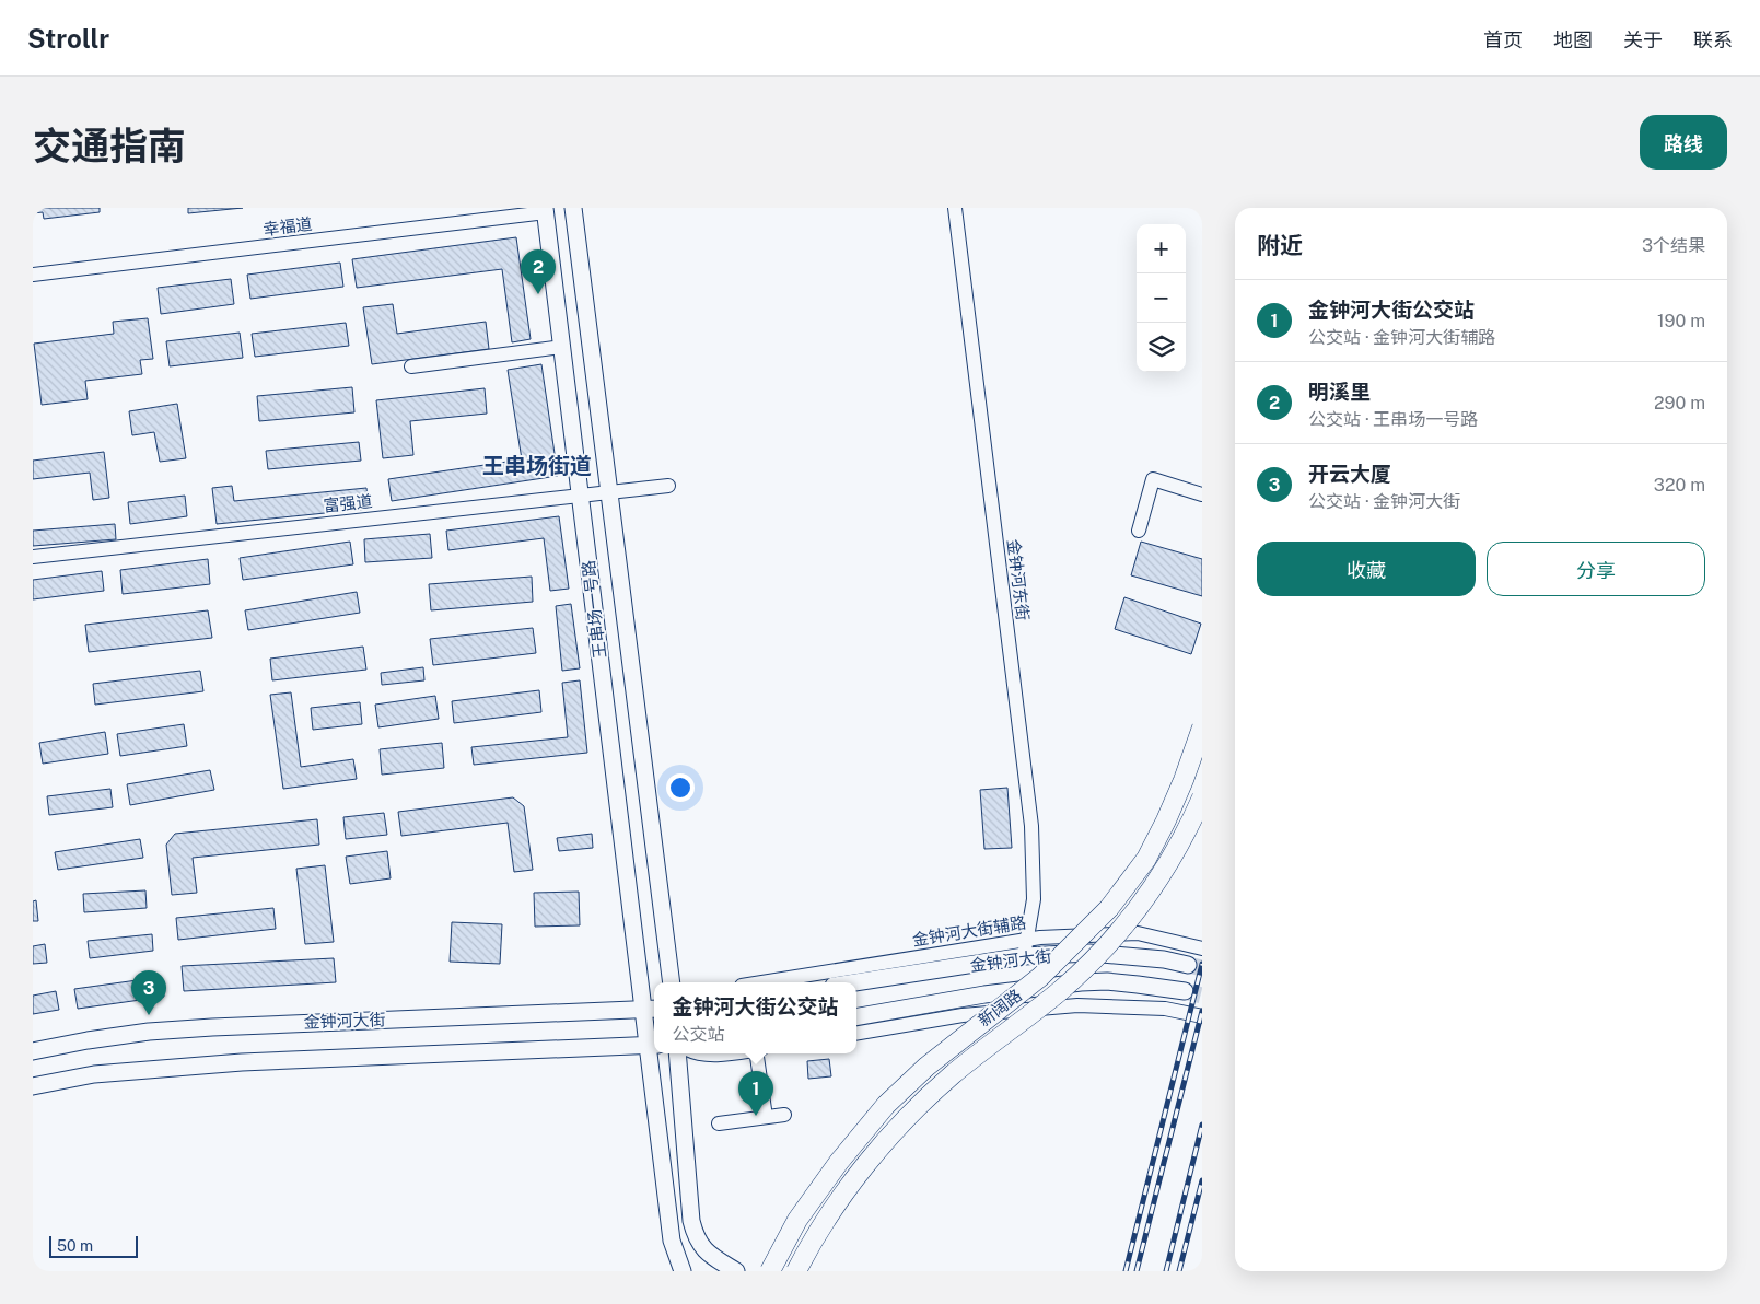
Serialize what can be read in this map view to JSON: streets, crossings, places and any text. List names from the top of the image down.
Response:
{
  "streets": {
    "highway": ["新阔路"],
    "main road": ["王串场一号路", "金钟河大街"],
    "street": [
      "幸福道",
      "富强道",
      "金钟河东街",
      "金钟河大街辅路"
    ]
  },
  "crossings": [
    ["幸福道", "王串场一号路"],
    ["富强道", "王串场一号路"],
    ["金钟河东街", "金钟河大街辅路"],
    ["金钟河东街", "金钟河大街"],
    ["王串场一号路", "金钟河大街"]
  ],
  "districts": ["王串场街道"],
  "scale_bar": "50 m",
  "page": {
    "header": "Strollr",
    "nav": [
      "首页",
      "地图",
      "关于",
      "联系"
    ],
    "title": "交通指南",
    "buttons": [
      "路线",
      ["收藏", "分享"]
    ],
    "heading": ["附近", "3个结果"],
    "map_buttons": ["+", "−"],
    "pins": ["2", "3", "1"],
    "list": [
      {
        "mark": "1",
        "name": "金钟河大街公交站",
        "note": "公交站 · 金钟河大街辅路",
        "value": "190 m"
      },
      {
        "mark": "2",
        "name": "明溪里",
        "note": "公交站 · 王串场一号路",
        "value": "290 m"
      },
      {
        "mark": "3",
        "name": "开云大厦",
        "note": "公交站 · 金钟河大街",
        "value": "320 m"
      }
    ],
    "popup": ["金钟河大街公交站", "公交站"],
    "scale": "50 m"
  }
}
